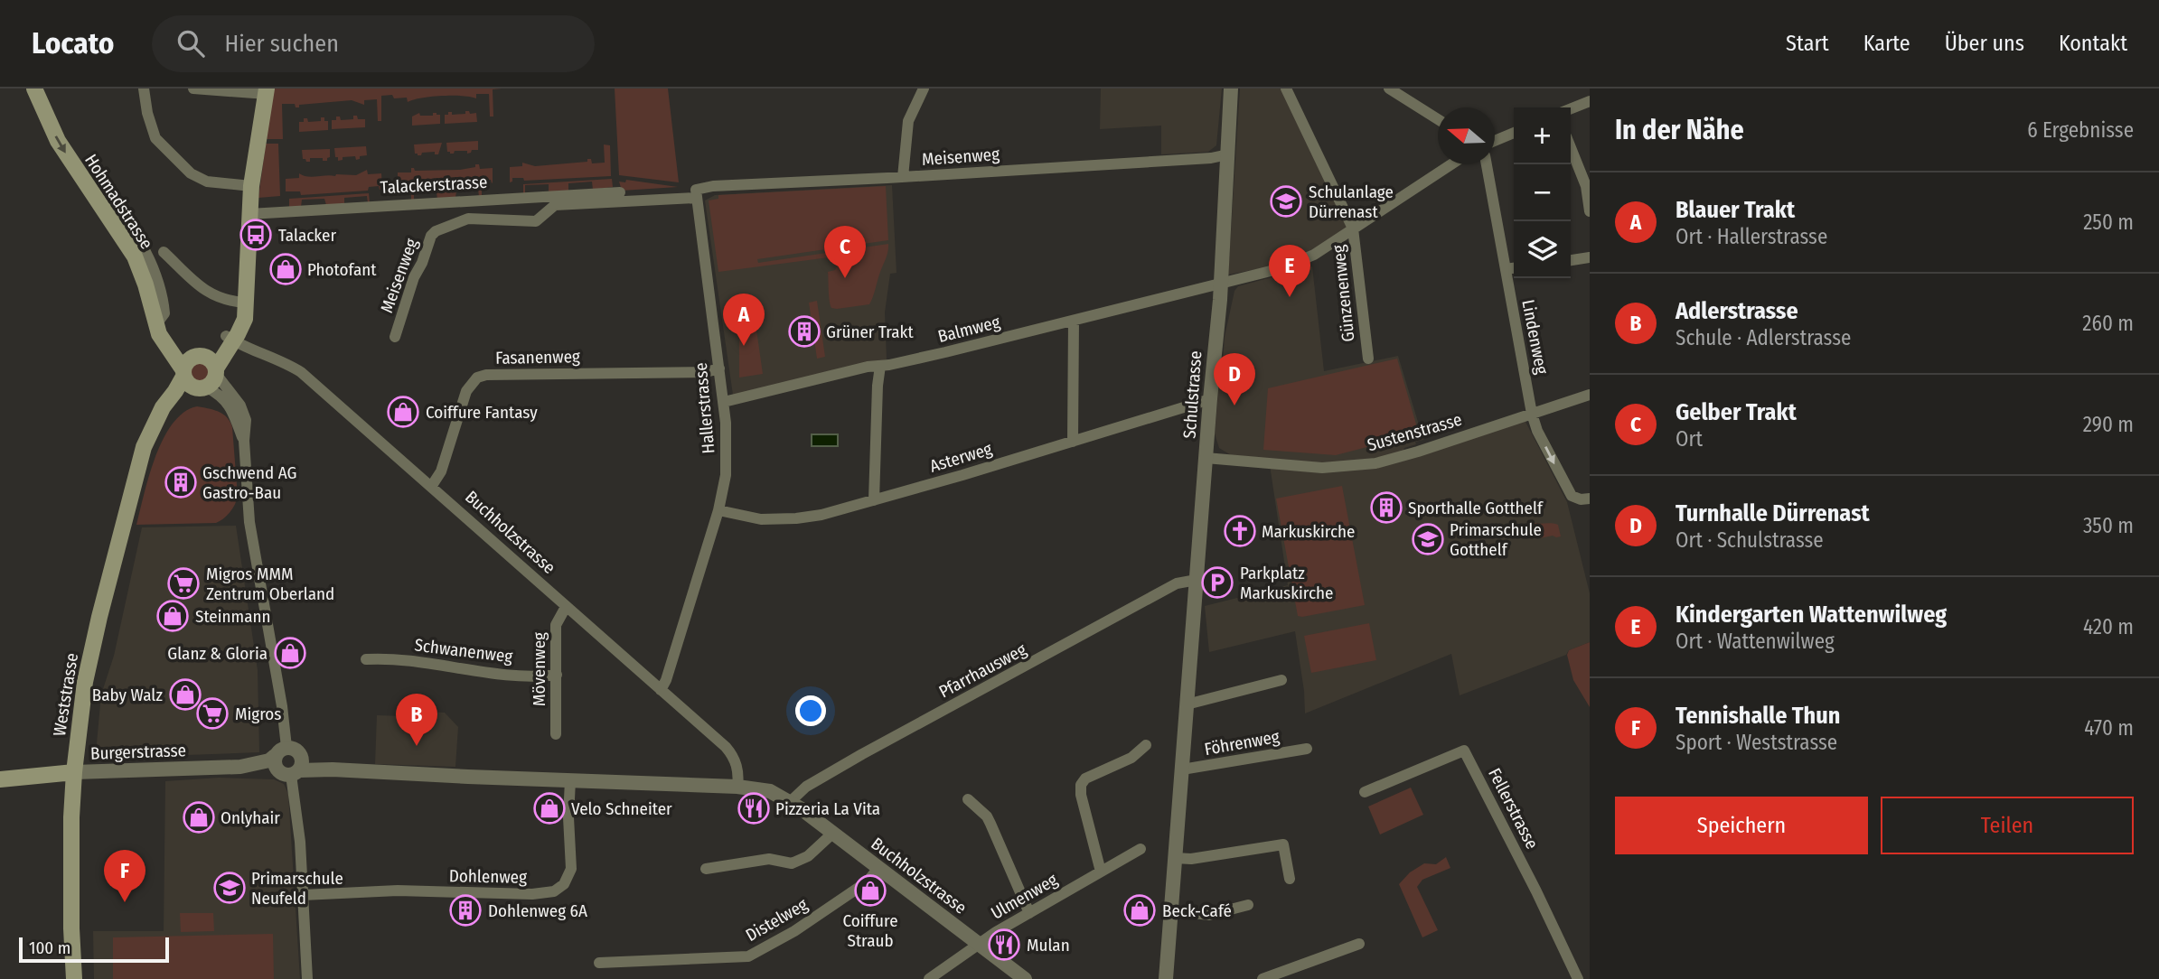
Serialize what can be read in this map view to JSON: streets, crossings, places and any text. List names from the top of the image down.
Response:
{
  "streets": {
    "main road": ["Hohmadstrasse", "Weststrasse", "Burgerstrasse"],
    "street": [
      "Meisenweg",
      "Talackerstrasse",
      "Günzenenweg",
      "Balmweg",
      "Lindenweg",
      "Fasanenweg",
      "Schulstrasse",
      "Hallerstrasse",
      "Sustenstrasse",
      "Asterweg",
      "Buchholzstrasse",
      "Schwanenweg",
      "Mövenweg",
      "Pfarrhausweg",
      "Föhrenweg",
      "Fellerstrasse",
      "Dohlenweg",
      "Ulmenweg",
      "Distelweg"
    ]
  },
  "crossings": [
    ["Meisenweg", "Schulstrasse"],
    ["Meisenweg", "Hallerstrasse"],
    ["Hohmadstrasse", "Weststrasse"],
    ["Günzenenweg", "Balmweg"],
    ["Balmweg", "Schulstrasse"],
    ["Balmweg", "Hallerstrasse"],
    ["Lindenweg", "Sustenstrasse"],
    ["Fasanenweg", "Hallerstrasse"],
    ["Fasanenweg", "Buchholzstrasse"],
    ["Schulstrasse", "Sustenstrasse"],
    ["Schulstrasse", "Asterweg"],
    ["Schulstrasse", "Pfarrhausweg"],
    ["Schulstrasse", "Föhrenweg"],
    ["Hallerstrasse", "Asterweg"],
    ["Hallerstrasse", "Buchholzstrasse"],
    ["Buchholzstrasse", "Mövenweg"],
    ["Buchholzstrasse", "Pfarrhausweg"],
    ["Buchholzstrasse", "Burgerstrasse"],
    ["Buchholzstrasse", "Dohlenweg"],
    ["Buchholzstrasse", "Ulmenweg"],
    ["Buchholzstrasse", "Distelweg"],
    ["Schwanenweg", "Mövenweg"],
    ["Weststrasse", "Burgerstrasse"],
    ["Burgerstrasse", "Dohlenweg"]
  ],
  "one_way": ["Hohmadstrasse"],
  "places": {
    "school or university": ["Schulanlage Dürrenast", "Primarschule Gotthelf", "Primarschule Neufeld"],
    "bus stop": ["Talacker"],
    "shop": [
      "Photofant",
      "Coiffure Fantasy",
      "Steinmann",
      "Glanz & Gloria",
      "Baby Walz",
      "Velo Schneiter",
      "Onlyhair",
      "Coiffure Straub",
      "Beck-Café"
    ],
    "building": [
      "Grüner Trakt",
      "Gschwend AG Gastro-Bau",
      "Sporthalle Gotthelf",
      "Dohlenweg 6A"
    ],
    "church": ["Markuskirche"],
    "parking": ["Parkplatz Markuskirche"],
    "supermarket": ["Migros MMM Zentrum Oberland", "Migros"],
    "restaurant": ["Pizzeria La Vita", "Mulan"]
  },
  "scale_bar": "100 m",
  "north": "left",
  "page": {
    "header": "Locato",
    "search": "Hier suchen",
    "nav": [
      "Start",
      "Karte",
      "Über uns",
      "Kontakt"
    ],
    "heading": ["In der Nähe", "6 Ergebnisse"],
    "map_buttons": ["+", "−"],
    "list": [
      {
        "mark": "A",
        "name": "Blauer Trakt",
        "note": "Ort · Hallerstrasse",
        "value": "250 m"
      },
      {
        "mark": "B",
        "name": "Adlerstrasse",
        "note": "Schule · Adlerstrasse",
        "value": "260 m"
      },
      {
        "mark": "C",
        "name": "Gelber Trakt",
        "note": "Ort",
        "value": "290 m"
      },
      {
        "mark": "D",
        "name": "Turnhalle Dürrenast",
        "note": "Ort · Schulstrasse",
        "value": "350 m"
      },
      {
        "mark": "E",
        "name": "Kindergarten Wattenwilweg",
        "note": "Ort · Wattenwilweg",
        "value": "420 m"
      },
      {
        "mark": "F",
        "name": "Tennishalle Thun",
        "note": "Sport · Weststrasse",
        "value": "470 m"
      }
    ],
    "pins": [
      "C",
      "E",
      "A",
      "D",
      "B",
      "F"
    ],
    "buttons": ["Speichern", "Teilen"],
    "scale": "100 m"
  }
}
